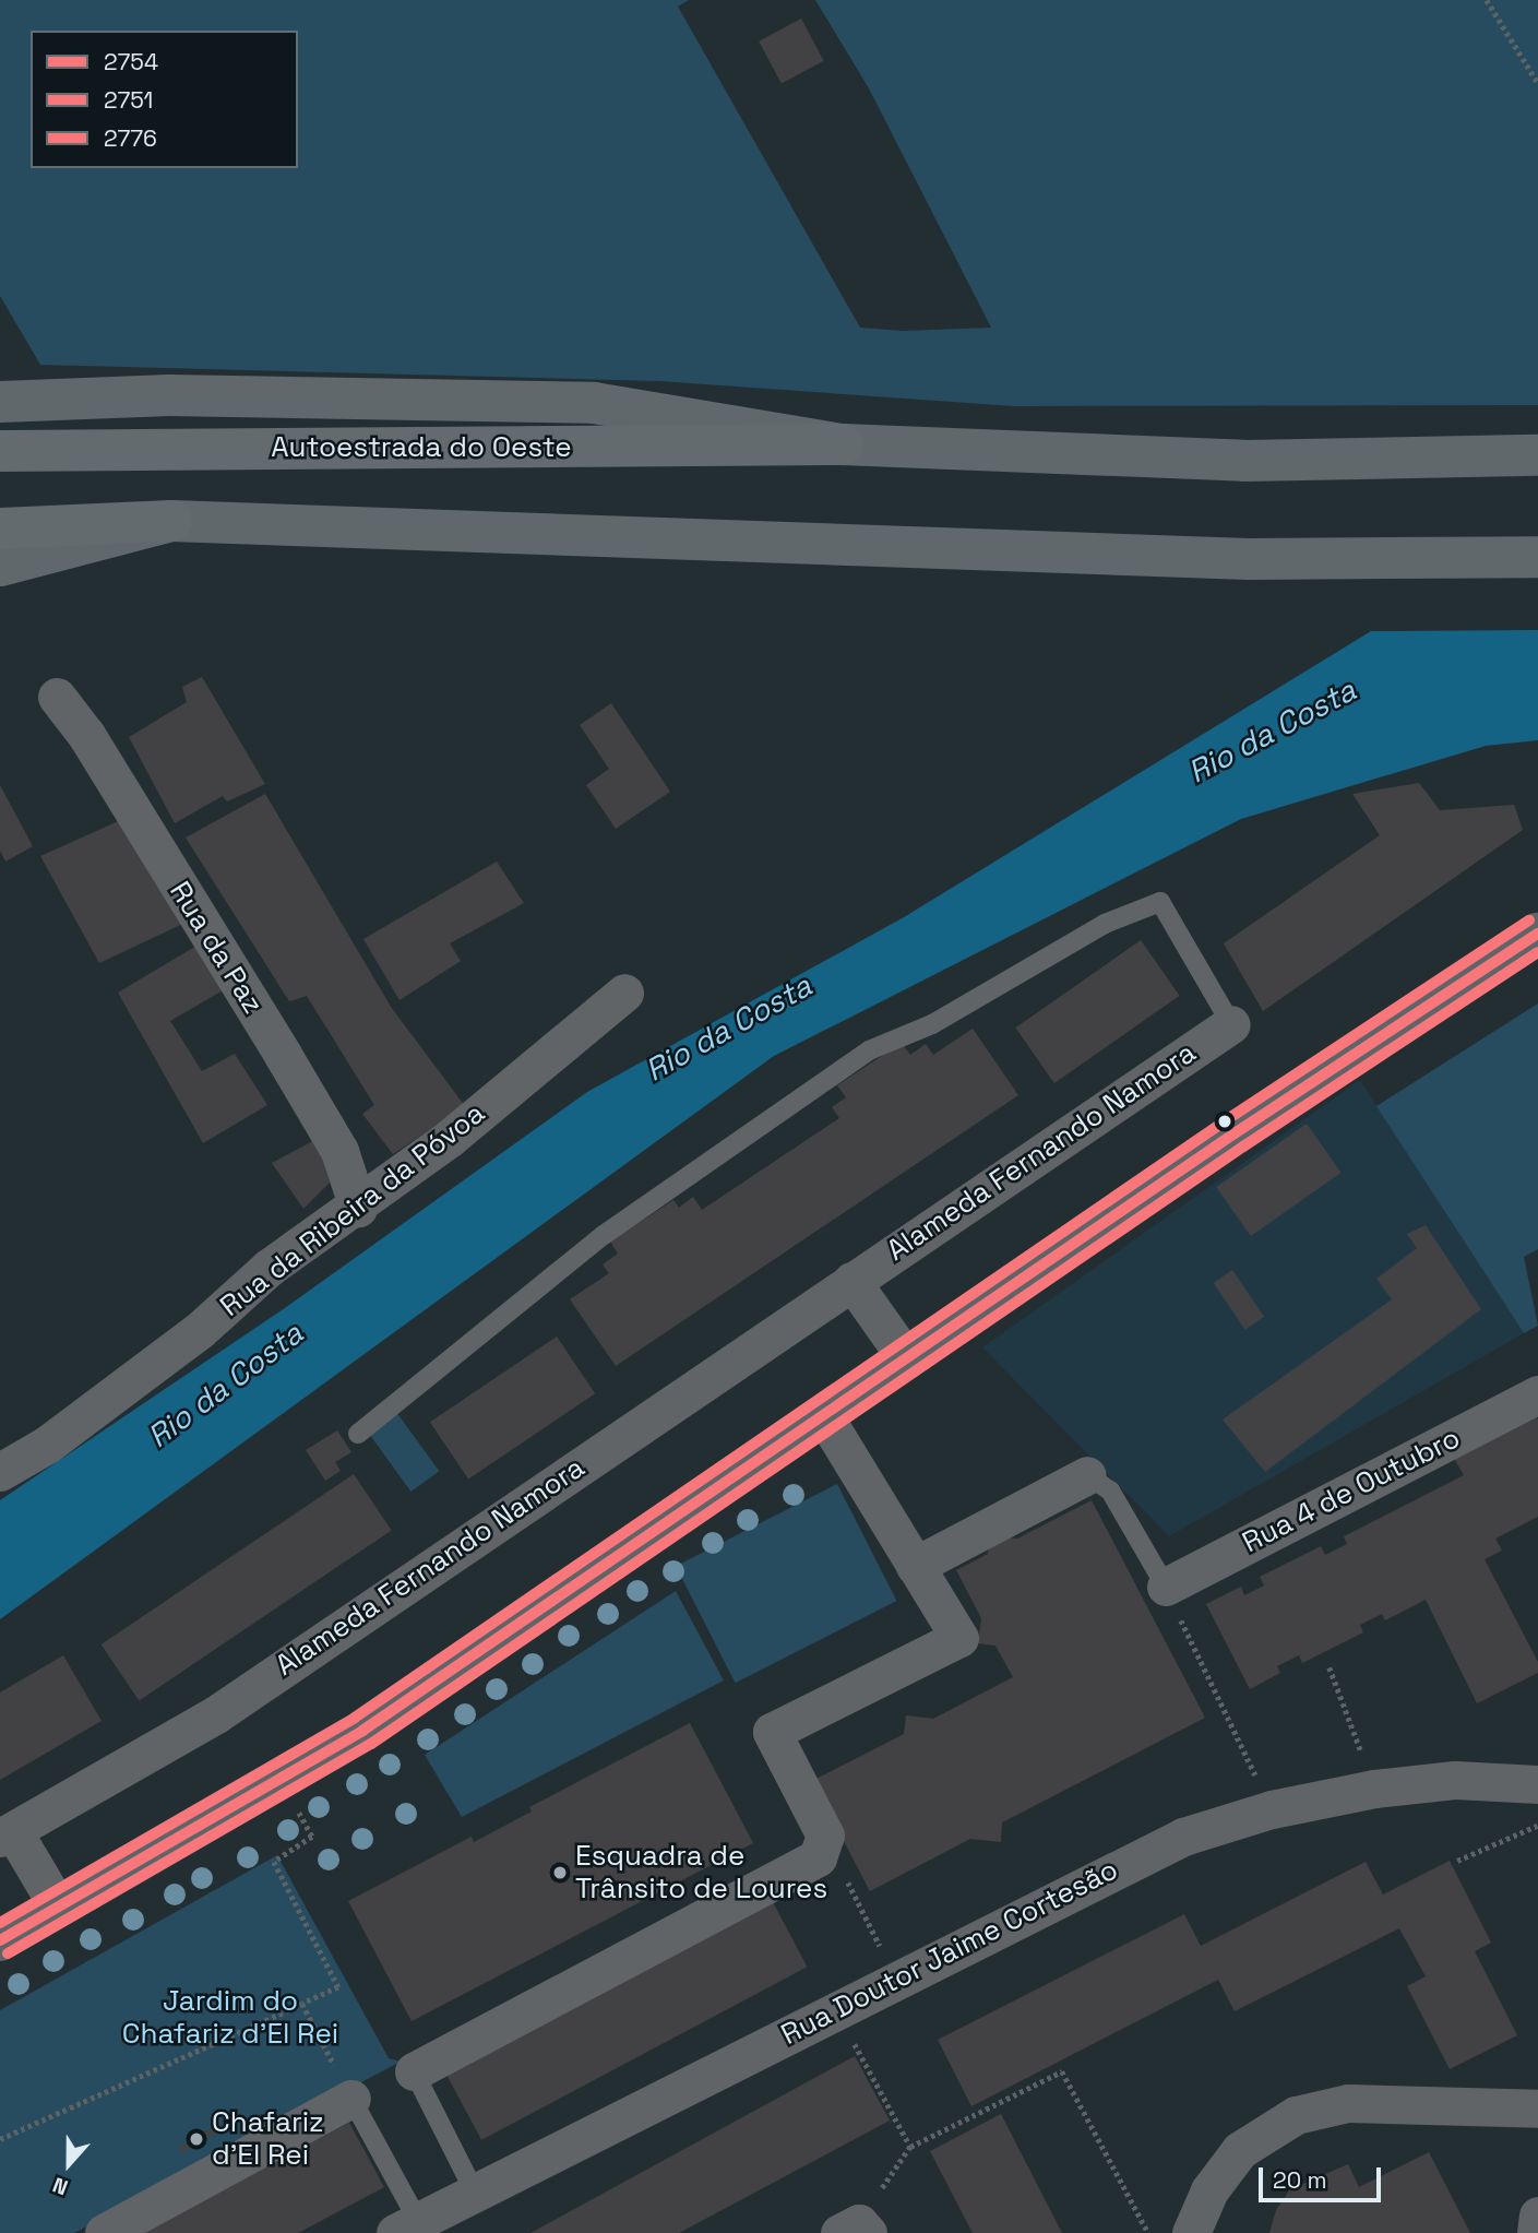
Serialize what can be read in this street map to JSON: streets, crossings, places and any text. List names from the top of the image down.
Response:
{
  "streets": {
    "highway": ["Autoestrada do Oeste"],
    "street": [
      "Rua da Paz",
      "Alameda Fernando Namora",
      "Rua da Ribeira da Póvoa",
      "Rua 4 de Outubro",
      "Rua Doutor Jaime Cortesão"
    ]
  },
  "crossings": [
    ["Rua da Paz", "Rua da Ribeira da Póvoa"]
  ],
  "water": ["Rio da Costa"],
  "parks": ["Jardim do Chafariz d'El Rei"],
  "places": ["Esquadra de Trânsito de Loures", "Chafariz d'El Rei"],
  "lines": ["transit line 2776", "transit line 2754", "transit line 2751"],
  "legend": ["2754", "2751", "2776"],
  "scale_bar": "20 m",
  "north": "bottom"
}
